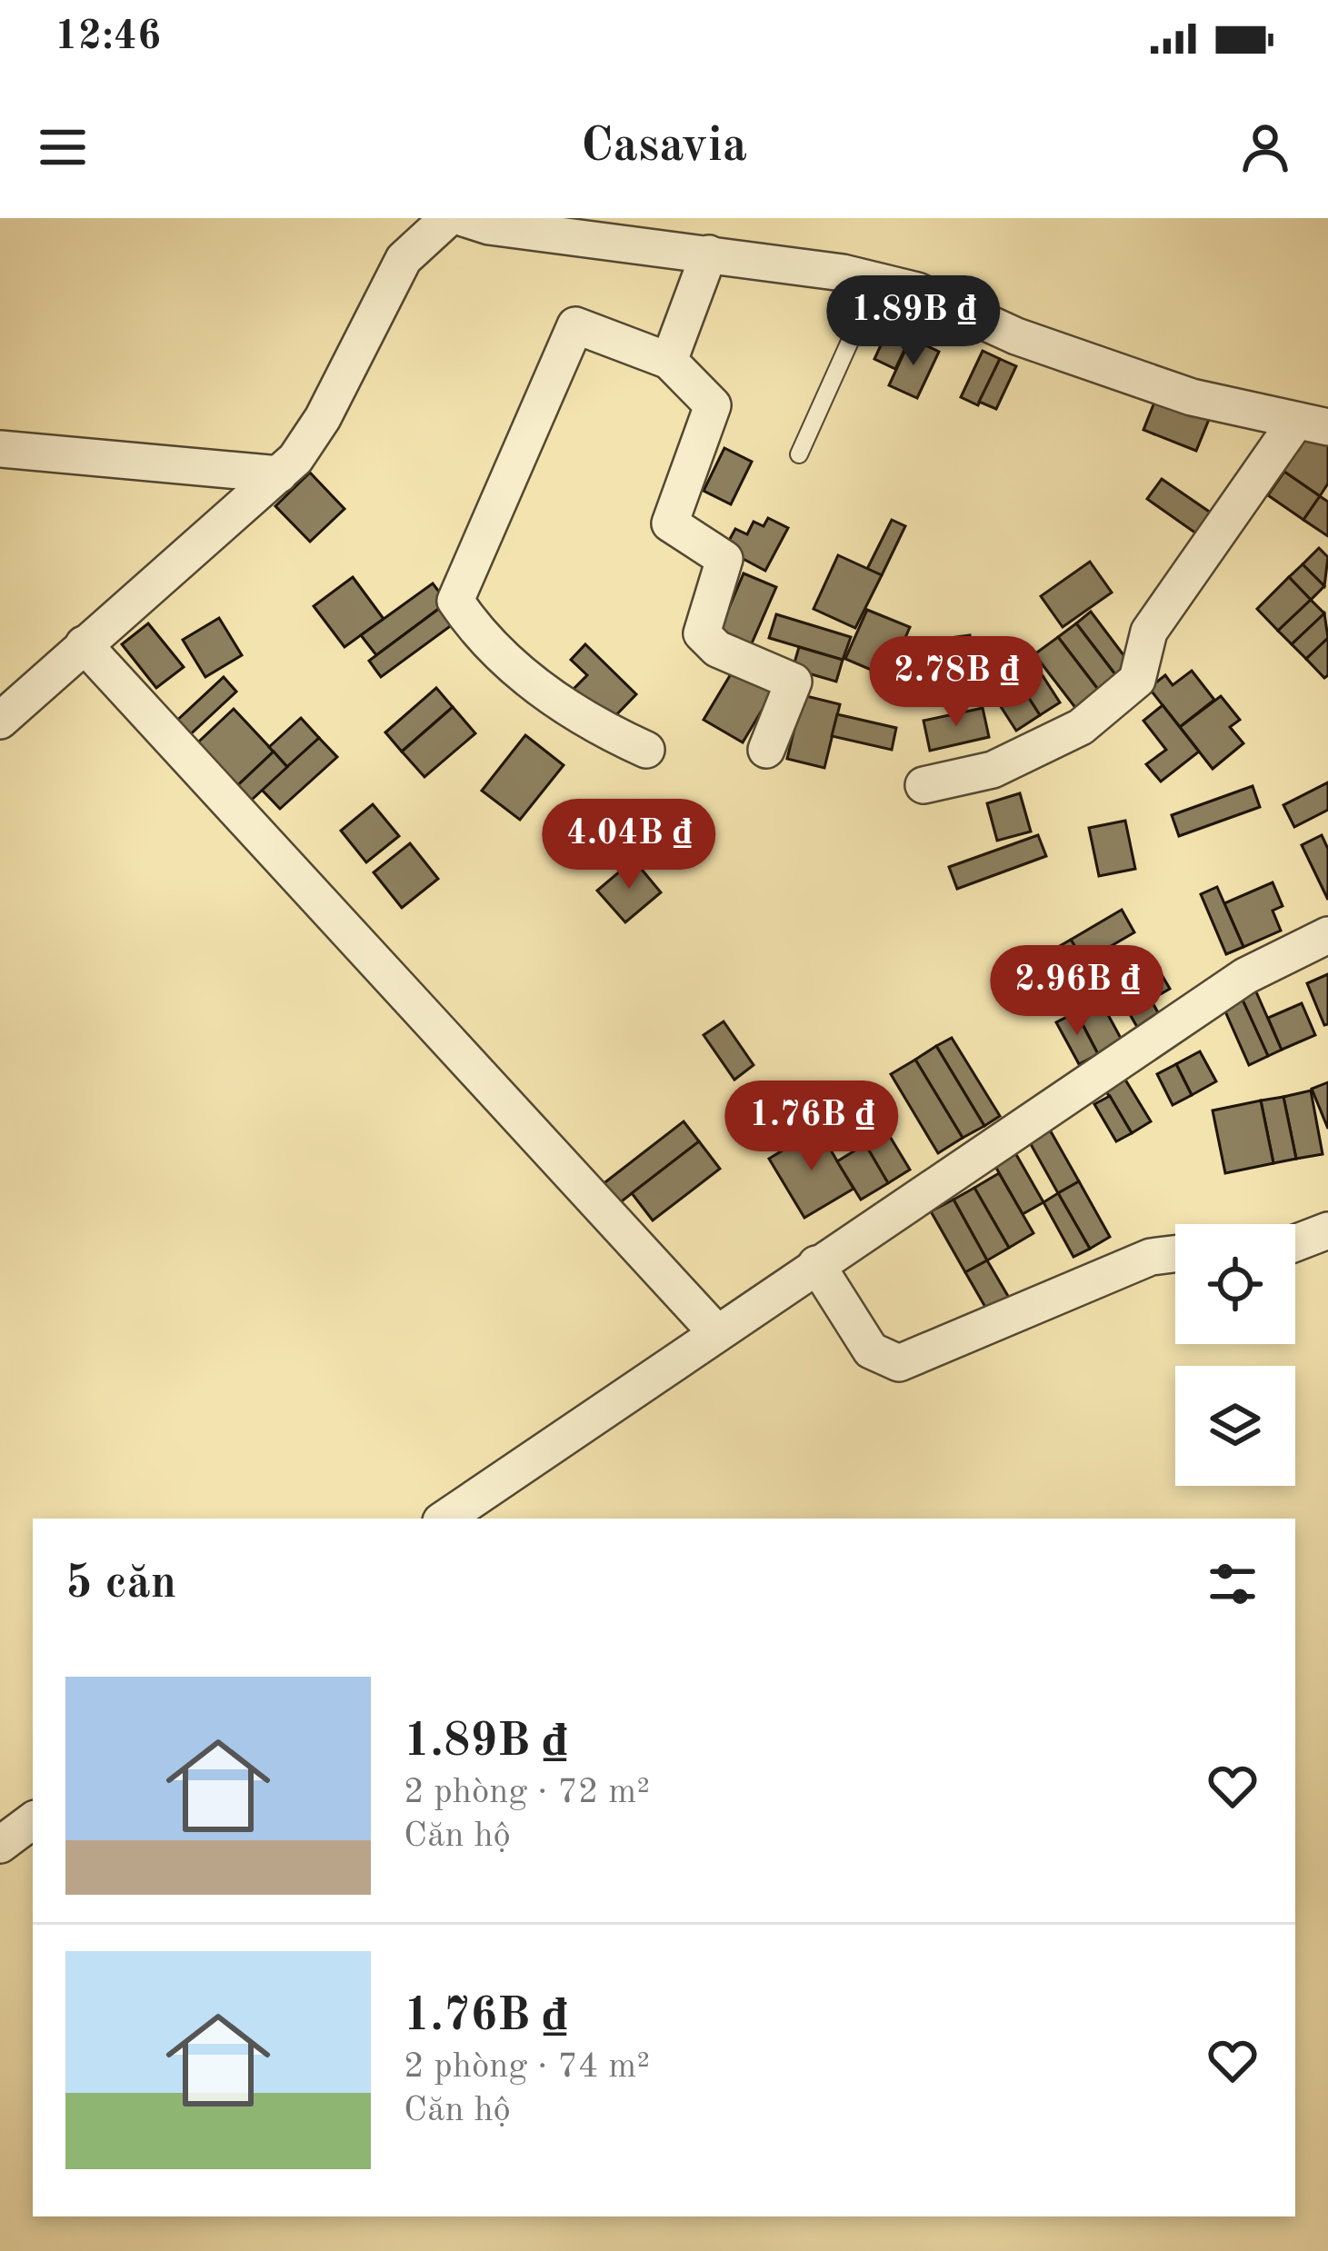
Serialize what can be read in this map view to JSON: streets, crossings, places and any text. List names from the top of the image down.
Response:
{
  "page": {
    "status": "12:46",
    "header": "Casavia",
    "price": [
      "1.89B ₫",
      "2.78B ₫",
      "4.04B ₫",
      "2.96B ₫",
      "1.76B ₫"
    ],
    "heading": "5 căn",
    "list": [
      {
        "name": "1.89B ₫",
        "note": "2 phòng · 72 m² · Căn hộ"
      },
      {
        "name": "1.76B ₫",
        "note": "2 phòng · 74 m² · Căn hộ"
      }
    ]
  }
}
